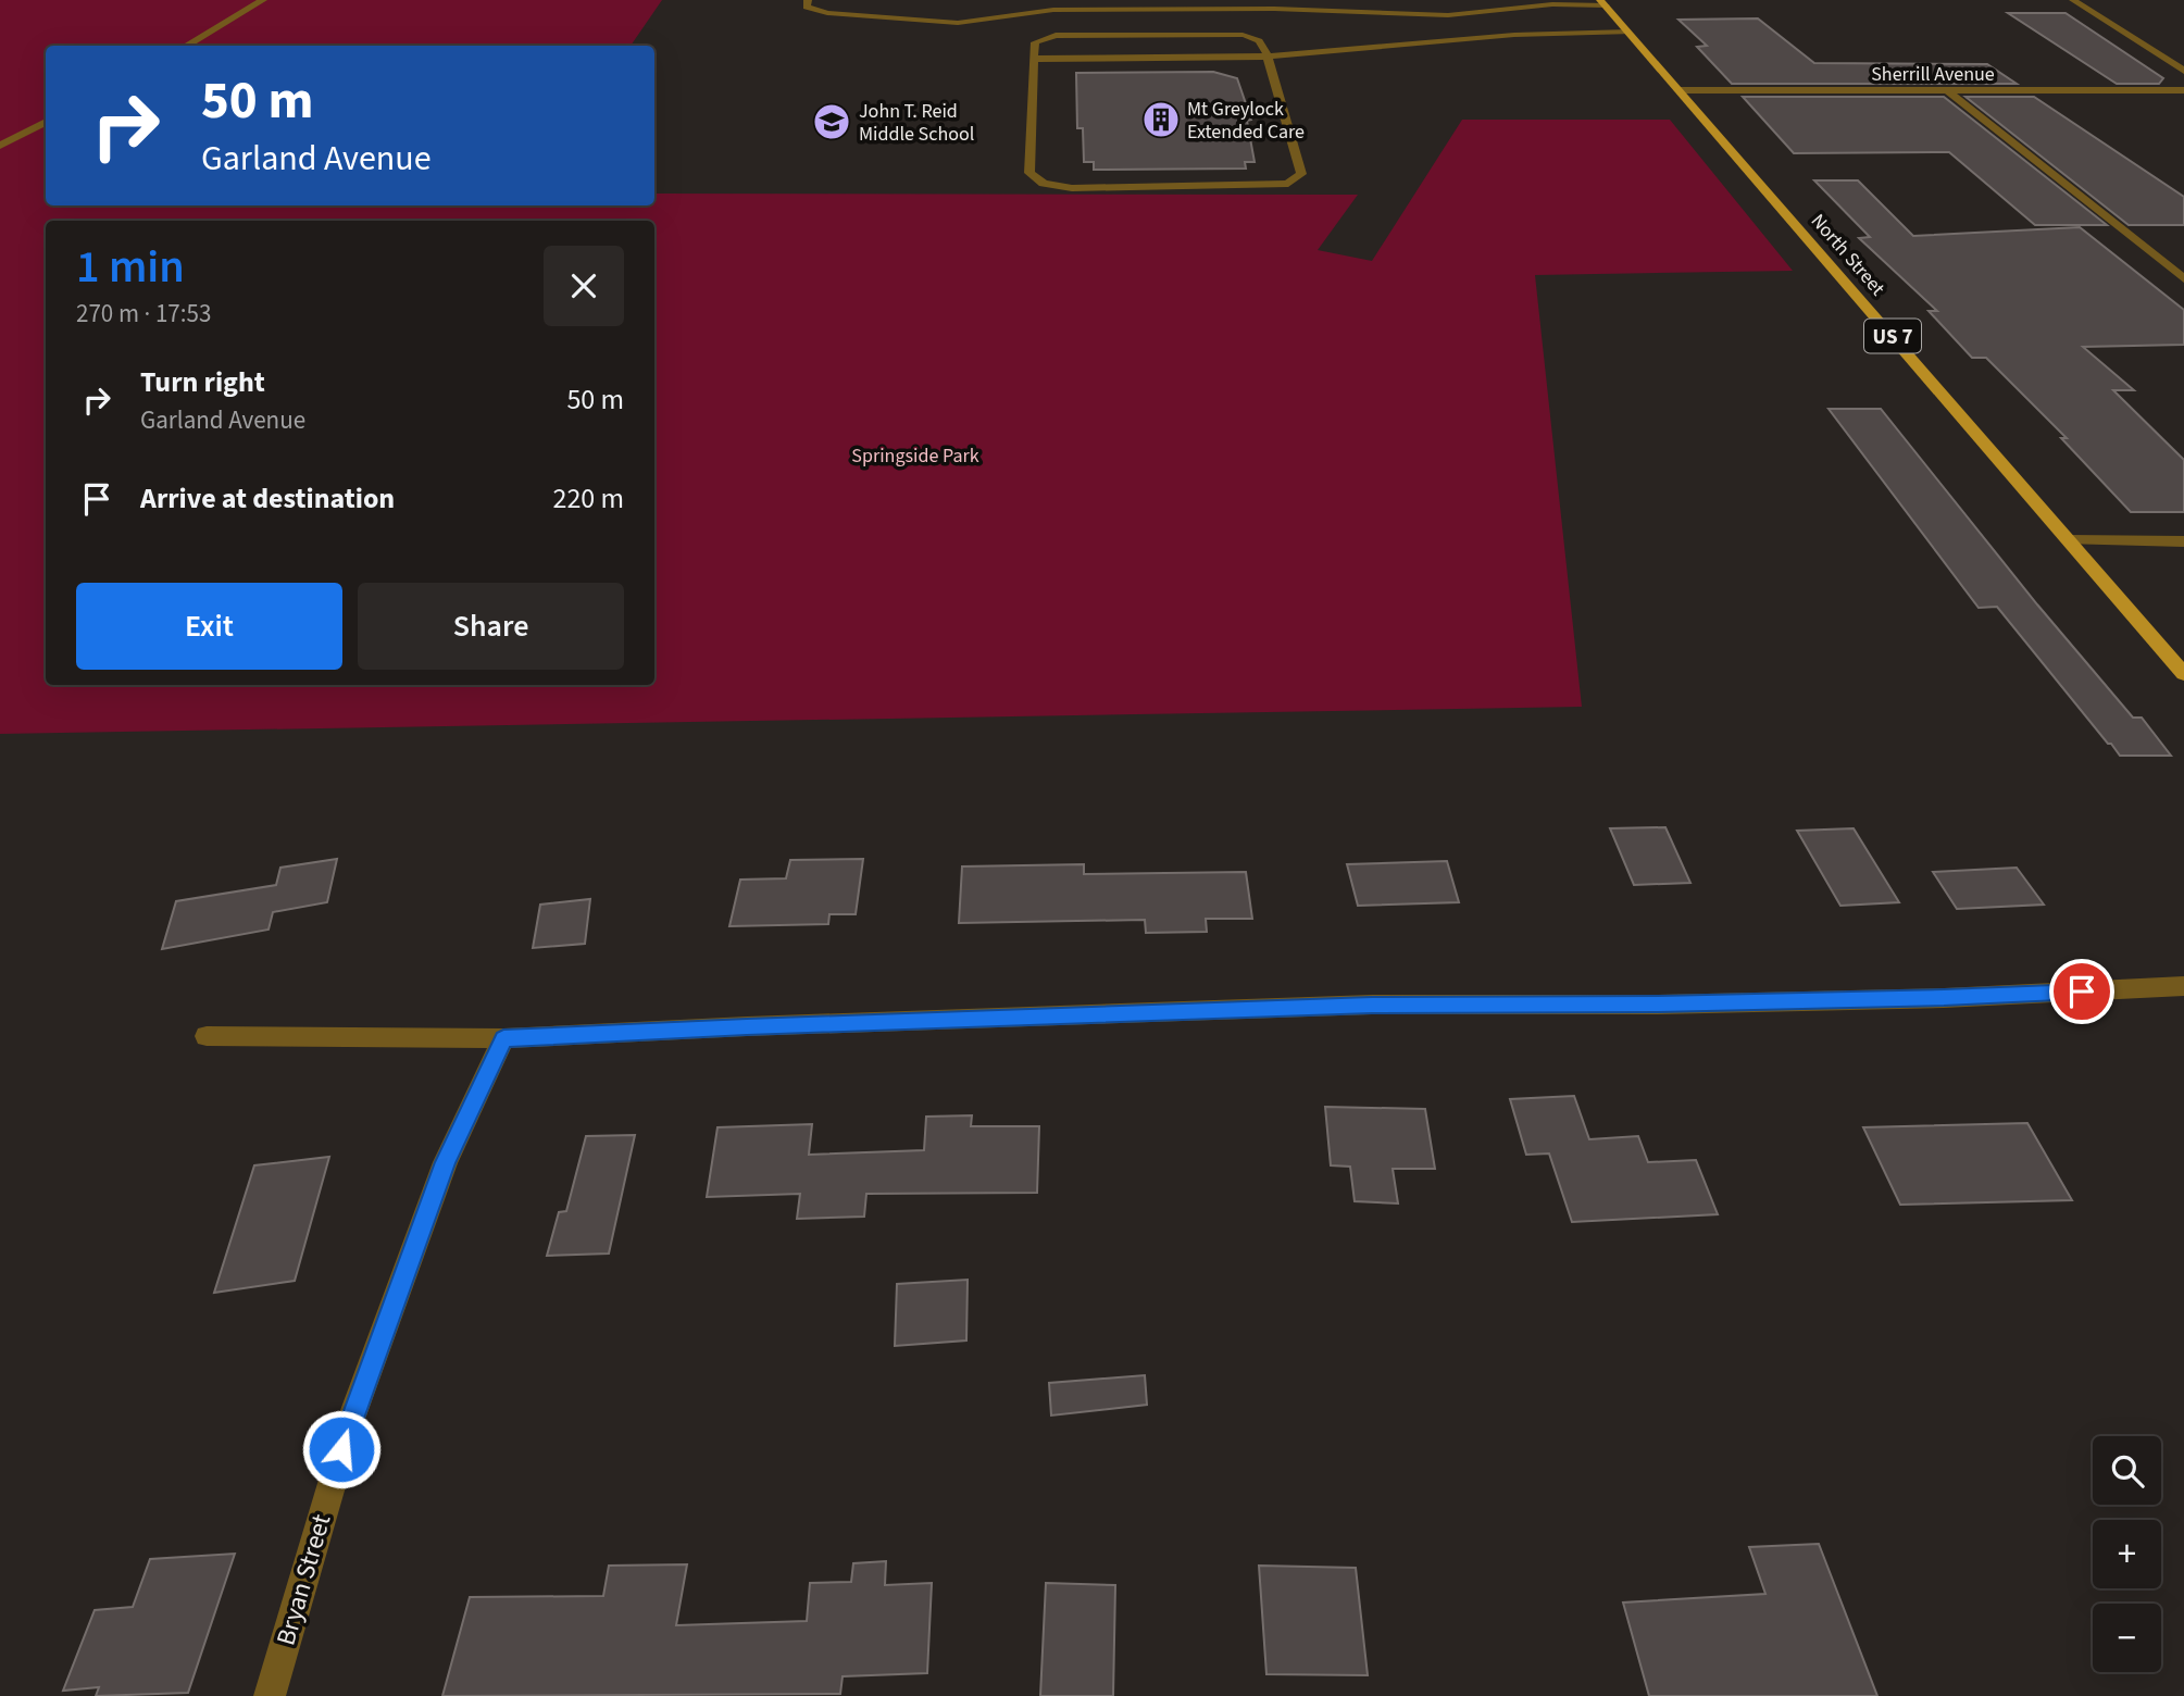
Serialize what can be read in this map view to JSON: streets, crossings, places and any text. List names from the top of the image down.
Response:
{
  "streets": {
    "main road": ["North Street", "US 7"],
    "street": ["Sherrill Avenue", "Bryan Street"]
  },
  "crossings": [
    ["Sherrill Avenue", "North Street"]
  ],
  "parks": ["Springside Park"],
  "places": {
    "building": ["Mt Greylock Extended Care"],
    "school or university": ["John T. Reid Middle School"]
  },
  "page": {
    "turn": ["50 m", "Garland Avenue"],
    "heading": ["1 min", "270 m · 17:53"],
    "list": [
      {
        "name": "Turn right",
        "note": "Garland Avenue",
        "value": "50 m"
      },
      {
        "name": "Arrive at destination",
        "value": "220 m"
      }
    ],
    "buttons": ["Exit", "Share"],
    "map_buttons": ["+", "−"]
  }
}
